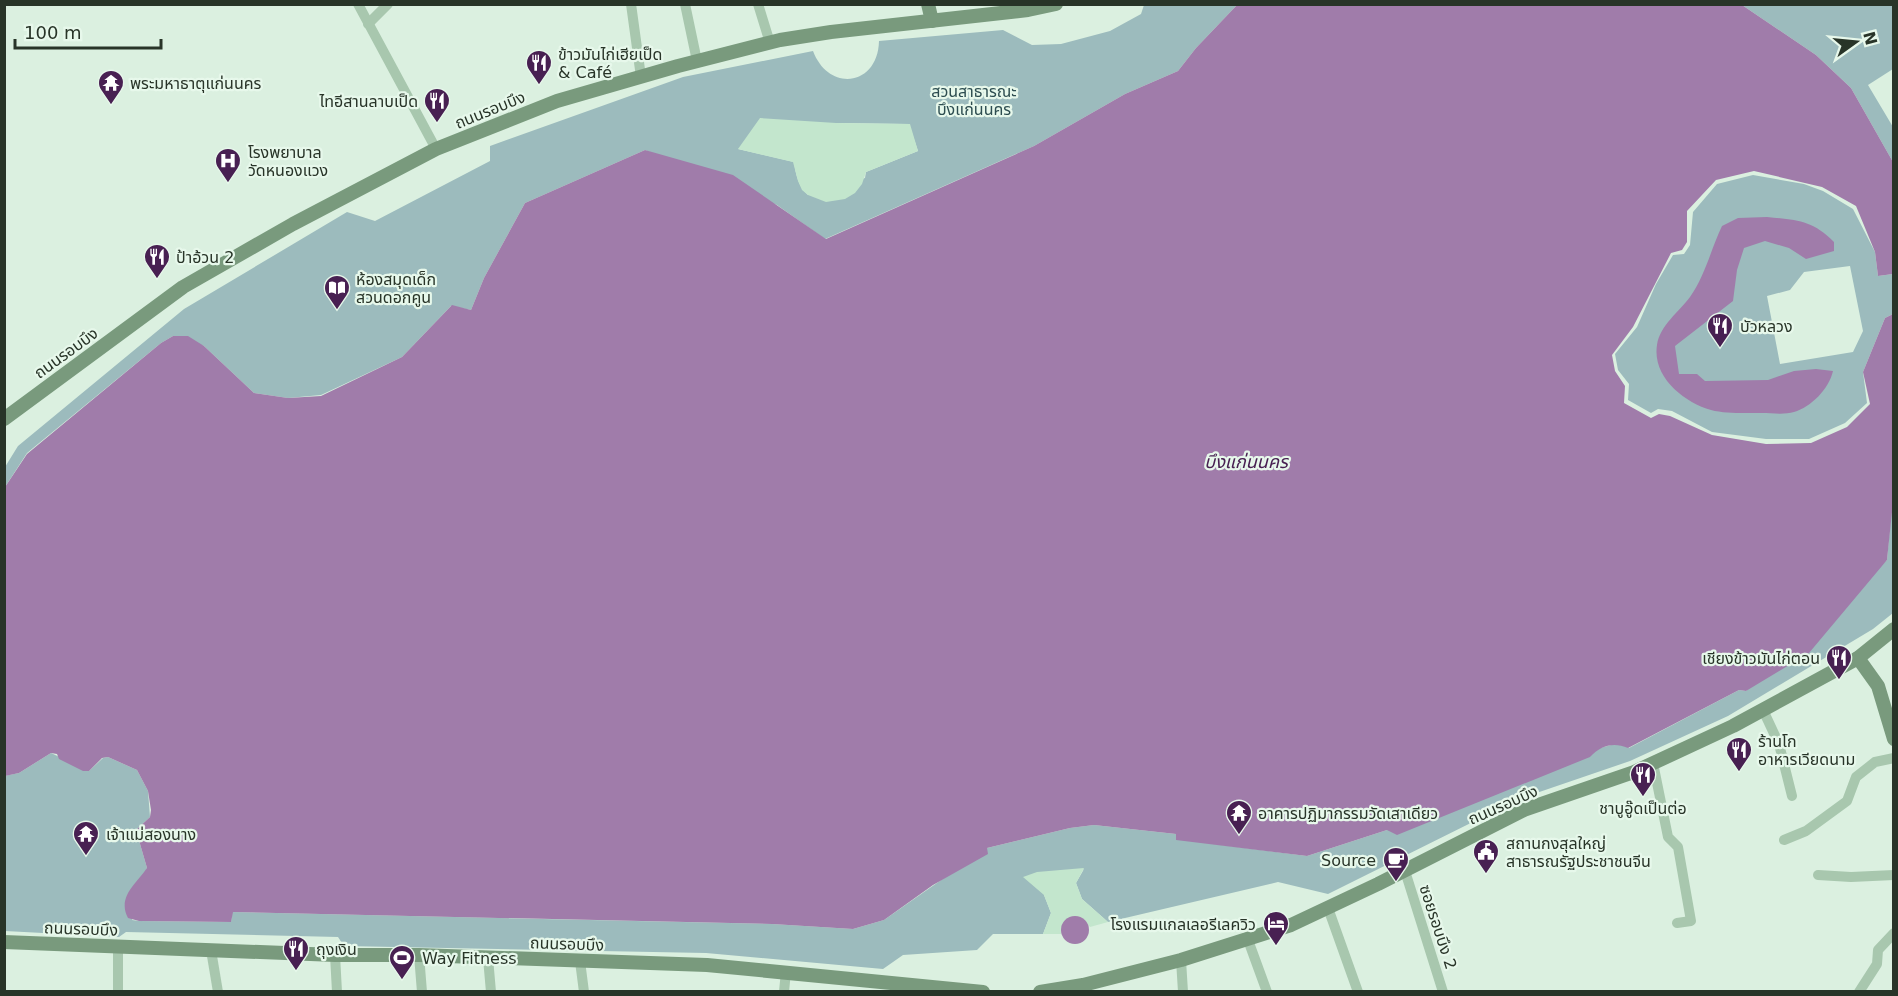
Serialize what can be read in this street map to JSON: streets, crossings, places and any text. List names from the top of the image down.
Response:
{
  "streets": {
    "street": ["ถนนรอบบึง", "ซอยรอบบึง 2"]
  },
  "crossings": [
    ["ถนนรอบบึง", "ซอยรอบบึง 2"]
  ],
  "water": ["บึงแก่นนคร"],
  "parks": ["สวนสาธารณะ บึงแก่นนคร"],
  "places": {
    "restaurant": [
      "ข้าวมันไก่เฮียเป็ด & Café",
      "ไทอีสานลาบเป็ด",
      "ป้าอ้วน 2",
      "บัวหลวง",
      "เชียงข้าวมันไก่ตอน",
      "ร้านโก อาหารเวียดนาม",
      "ชาบูอู๊ดเป็นต่อ",
      "ถุงเงิน"
    ],
    "temple": ["พระมหาธาตุแก่นนคร", "อาคารปฏิมากรรมวัดเสาเดียว", "เจ้าแม่สองนาง"],
    "hospital": ["โรงพยาบาล วัดหนองแวง"],
    "library": ["ห้องสมุดเด็ก สวนดอกคูน"],
    "public building": ["สถานกงสุลใหญ่ สาธารณรัฐประชาชนจีน"],
    "cafe": ["Source"],
    "hotel": ["โรงแรมแกลเลอรีเลควิว"],
    "sports": ["Way Fitness"]
  },
  "scale_bar": "100 m",
  "north": "right"
}
